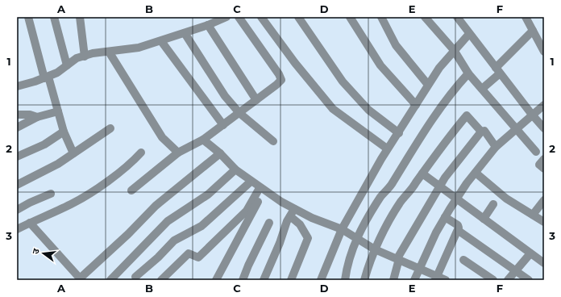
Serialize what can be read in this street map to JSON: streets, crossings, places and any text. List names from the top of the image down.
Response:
{
  "north": "left",
  "grid": {
    "columns": [
      "A",
      "B",
      "C",
      "D",
      "E",
      "F"
    ],
    "rows": ["1", "2", "3"]
  }
}
